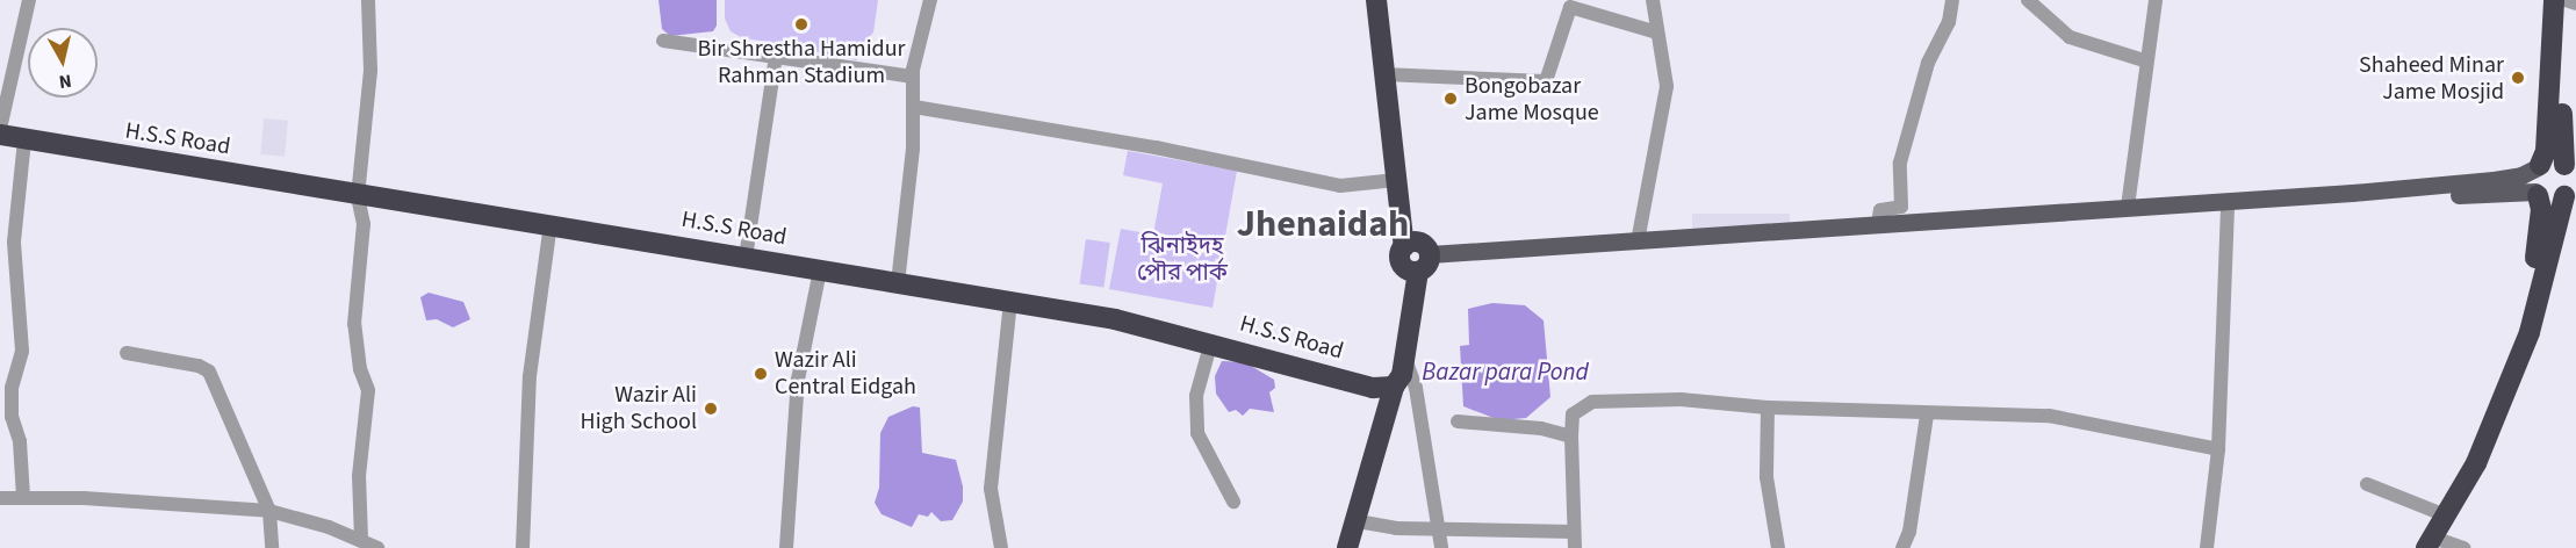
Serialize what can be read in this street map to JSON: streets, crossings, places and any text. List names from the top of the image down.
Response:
{
  "streets": {
    "highway": ["H.S.S Road"]
  },
  "districts": ["Jhenaidah"],
  "water": ["Bazar para Pond"],
  "parks": ["ঝিনাইদহ পৌর পার্ক"],
  "places": [
    "Bir Shrestha Hamidur Rahman Stadium",
    "Shaheed Minar Jame Mosjid",
    "Bongobazar Jame Mosque",
    "Wazir Ali Central Eidgah",
    "Wazir Ali High School"
  ],
  "north": "bottom"
}
